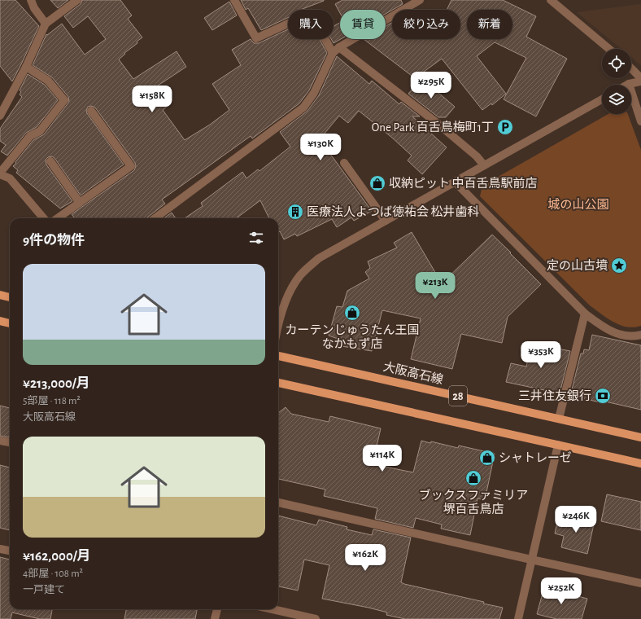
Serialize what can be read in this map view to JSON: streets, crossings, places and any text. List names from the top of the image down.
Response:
{
  "streets": {
    "main road": ["大阪高石線", "28"]
  },
  "parks": ["城の山公園"],
  "places": {
    "parking": ["One Park 百舌鳥梅町1丁"],
    "shop": [
      "収納ピット 中百舌鳥駅前店",
      "カーテンじゅうたん王国 なかもず店",
      "シャトレーゼ",
      "ブックスファミリア 堺百舌鳥店"
    ],
    "building": ["医療法人よつば徳祐会 松井歯科"],
    "place": ["定の山古墳"],
    "bank": ["三井住友銀行"]
  },
  "page": {
    "chip": [
      "購入",
      "賃貸",
      "絞り込み",
      "新着"
    ],
    "price": [
      "¥295K",
      "¥158K",
      "¥130K",
      "¥213K",
      "¥353K",
      "¥114K",
      "¥246K",
      "¥162K",
      "¥252K"
    ],
    "heading": "9件の物件",
    "list": [
      {
        "name": "¥213,000/月",
        "note": "5部屋 · 118 m² · 大阪高石線"
      },
      {
        "name": "¥162,000/月",
        "note": "4部屋 · 108 m² · 一戸建て"
      }
    ]
  }
}
